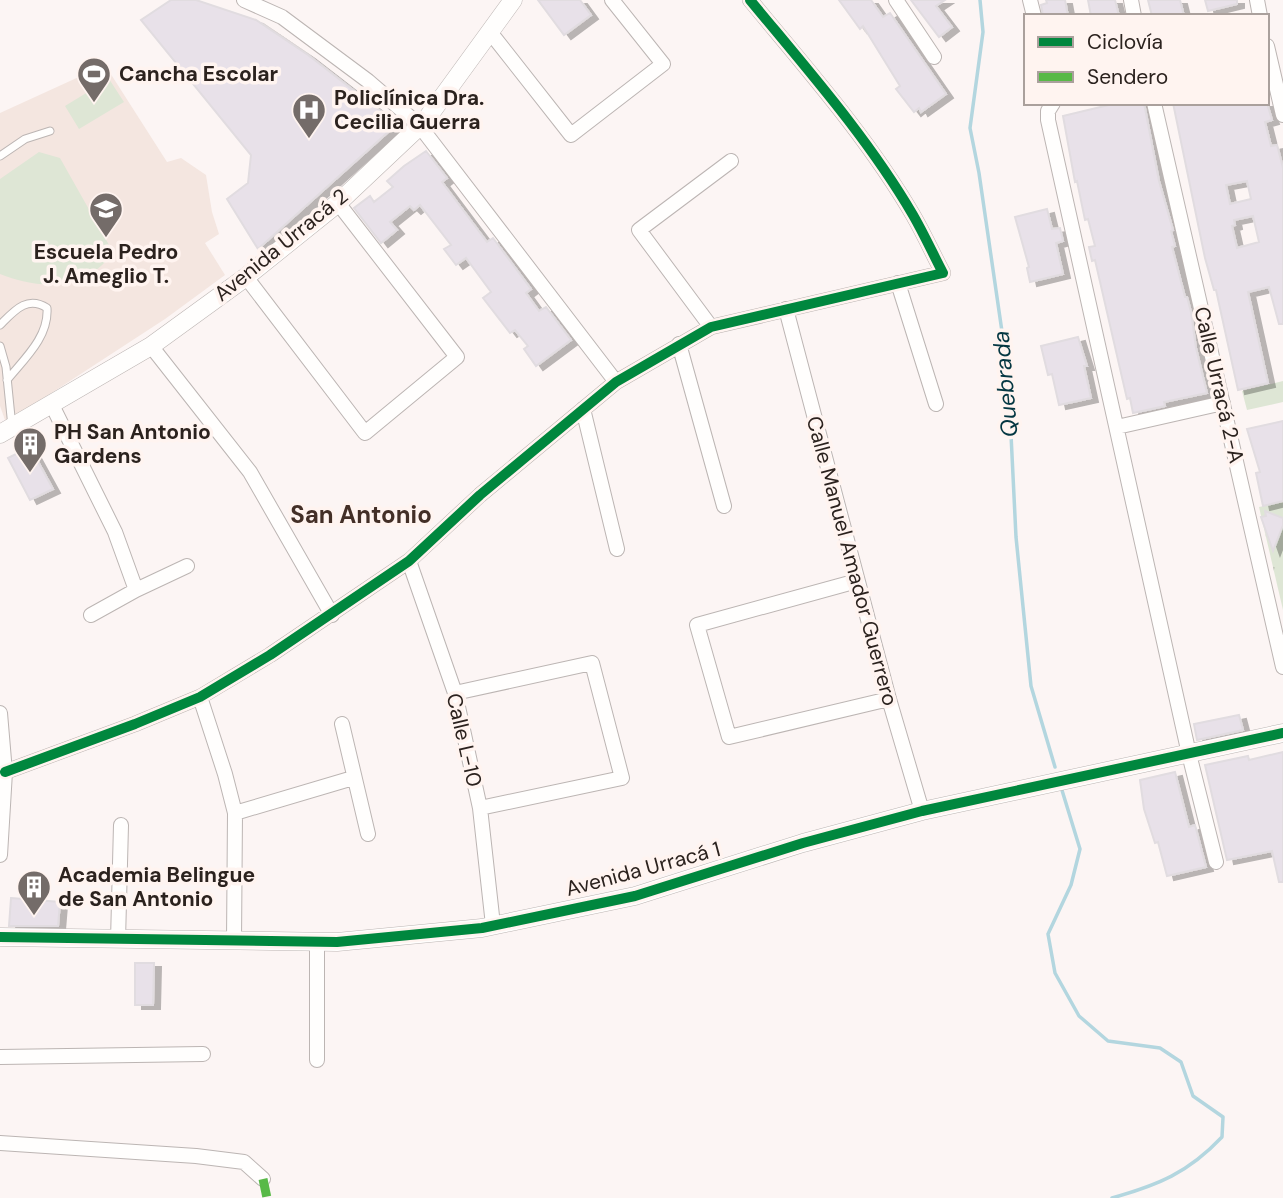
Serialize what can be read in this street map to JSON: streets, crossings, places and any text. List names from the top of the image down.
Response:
{
  "streets": {
    "street": [
      "Avenida Urracá 2",
      "Calle Urracá 2-A",
      "Calle Manuel Amador Guerrero",
      "Calle L-10",
      "Avenida Urracá 1"
    ]
  },
  "crossings": [
    ["Calle Manuel Amador Guerrero", "Avenida Urracá 1"],
    ["Calle L-10", "Avenida Urracá 1"]
  ],
  "districts": ["San Antonio"],
  "water": ["Quebrada"],
  "places": {
    "sports": ["Cancha Escolar"],
    "hospital": ["Policlínica Dra. Cecilia Guerra"],
    "school or university": ["Escuela Pedro J. Ameglio T."],
    "building": ["PH San Antonio Gardens", "Academia Belingue de San Antonio"]
  },
  "legend": ["Ciclovía", "Sendero"]
}
